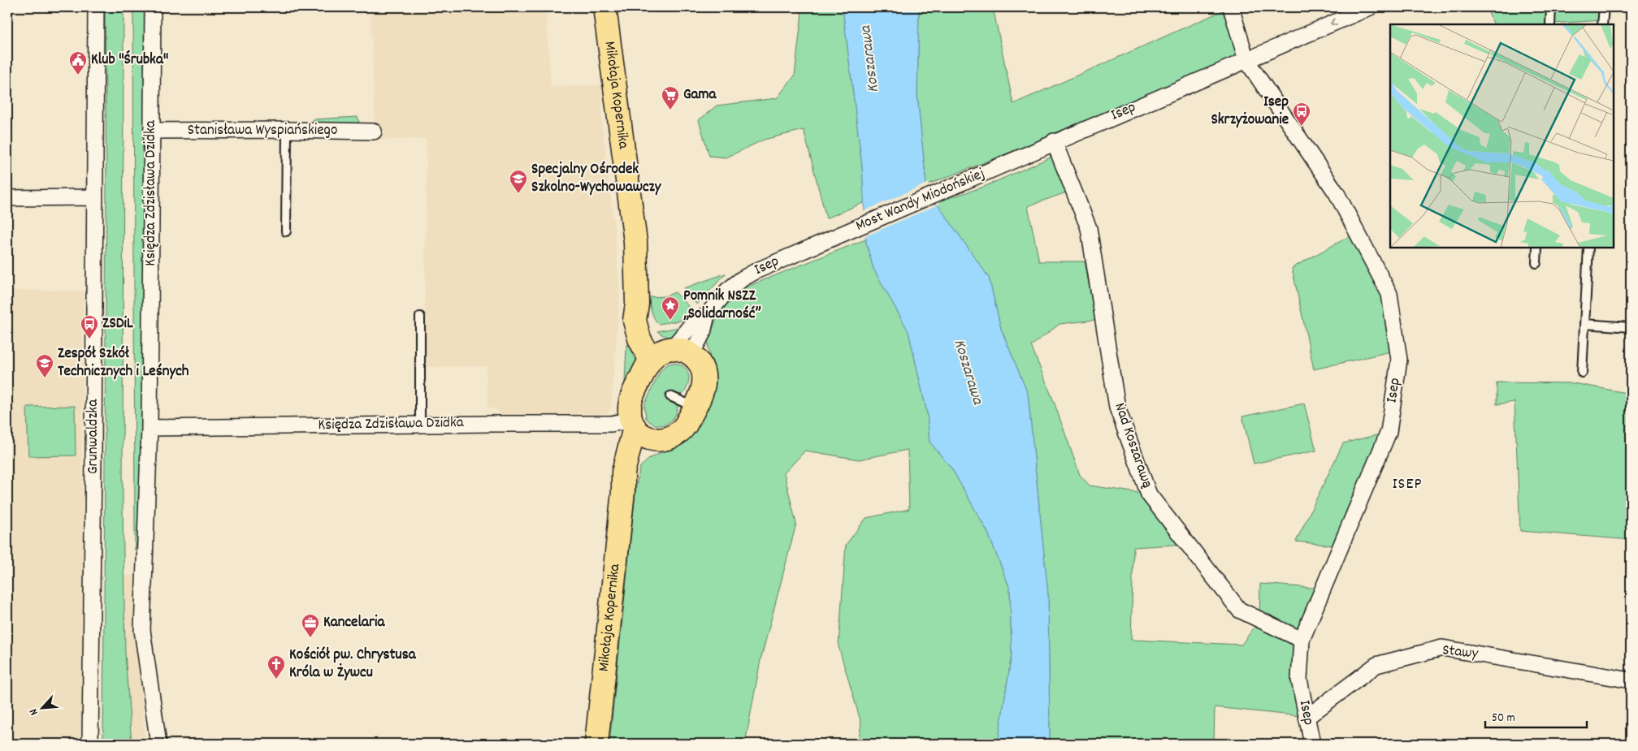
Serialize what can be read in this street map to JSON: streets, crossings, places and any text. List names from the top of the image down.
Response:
{
  "streets": {
    "main road": ["Mikołaja Kopernika"],
    "street": [
      "Isep",
      "Stanisława Wyspiańskiego",
      "Księdza Zdzisława Dzidka",
      "Most Wandy Miodońskiej",
      "Grunwaldzka",
      "Nad Koszarawą",
      "Stawy"
    ]
  },
  "crossings": [
    ["Mikołaja Kopernika", "Isep"],
    ["Mikołaja Kopernika", "Księdza Zdzisława Dzidka"],
    ["Isep", "Księdza Zdzisława Dzidka"],
    ["Isep", "Most Wandy Miodońskiej"],
    ["Isep", "Nad Koszarawą"],
    ["Isep", "Stawy"],
    ["Stanisława Wyspiańskiego", "Księdza Zdzisława Dzidka"]
  ],
  "districts": ["ISEP"],
  "water": ["Koszarawa"],
  "places": {
    "public building": ["Klub \"Śrubka\""],
    "supermarket": ["Gama"],
    "bus stop": ["Isep Skrzyżowanie", "ZSDiL"],
    "school or university": ["Specjalny Ośrodek Szkolno-Wychowawczy", "Zespół Szkół Technicznych i Leśnych"],
    "place": ["Pomnik NSZZ „Solidarność”"],
    "office": ["Kancelaria"],
    "church": ["Kościół pw. Chrystusa Króla w Żywcu"]
  },
  "scale_bar": "50 m",
  "north": "bottom left"
}
